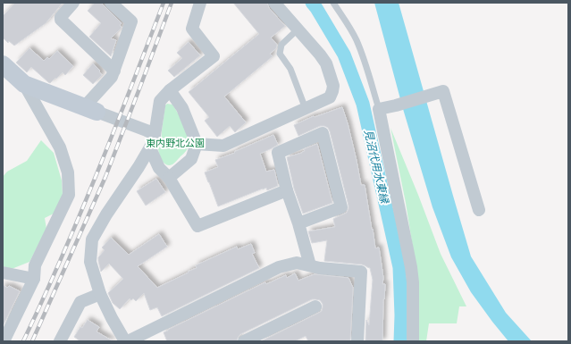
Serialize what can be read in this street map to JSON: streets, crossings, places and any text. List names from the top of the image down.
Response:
{
  "water": ["見沼代用水東縁"],
  "parks": ["東内野北公園"]
}
